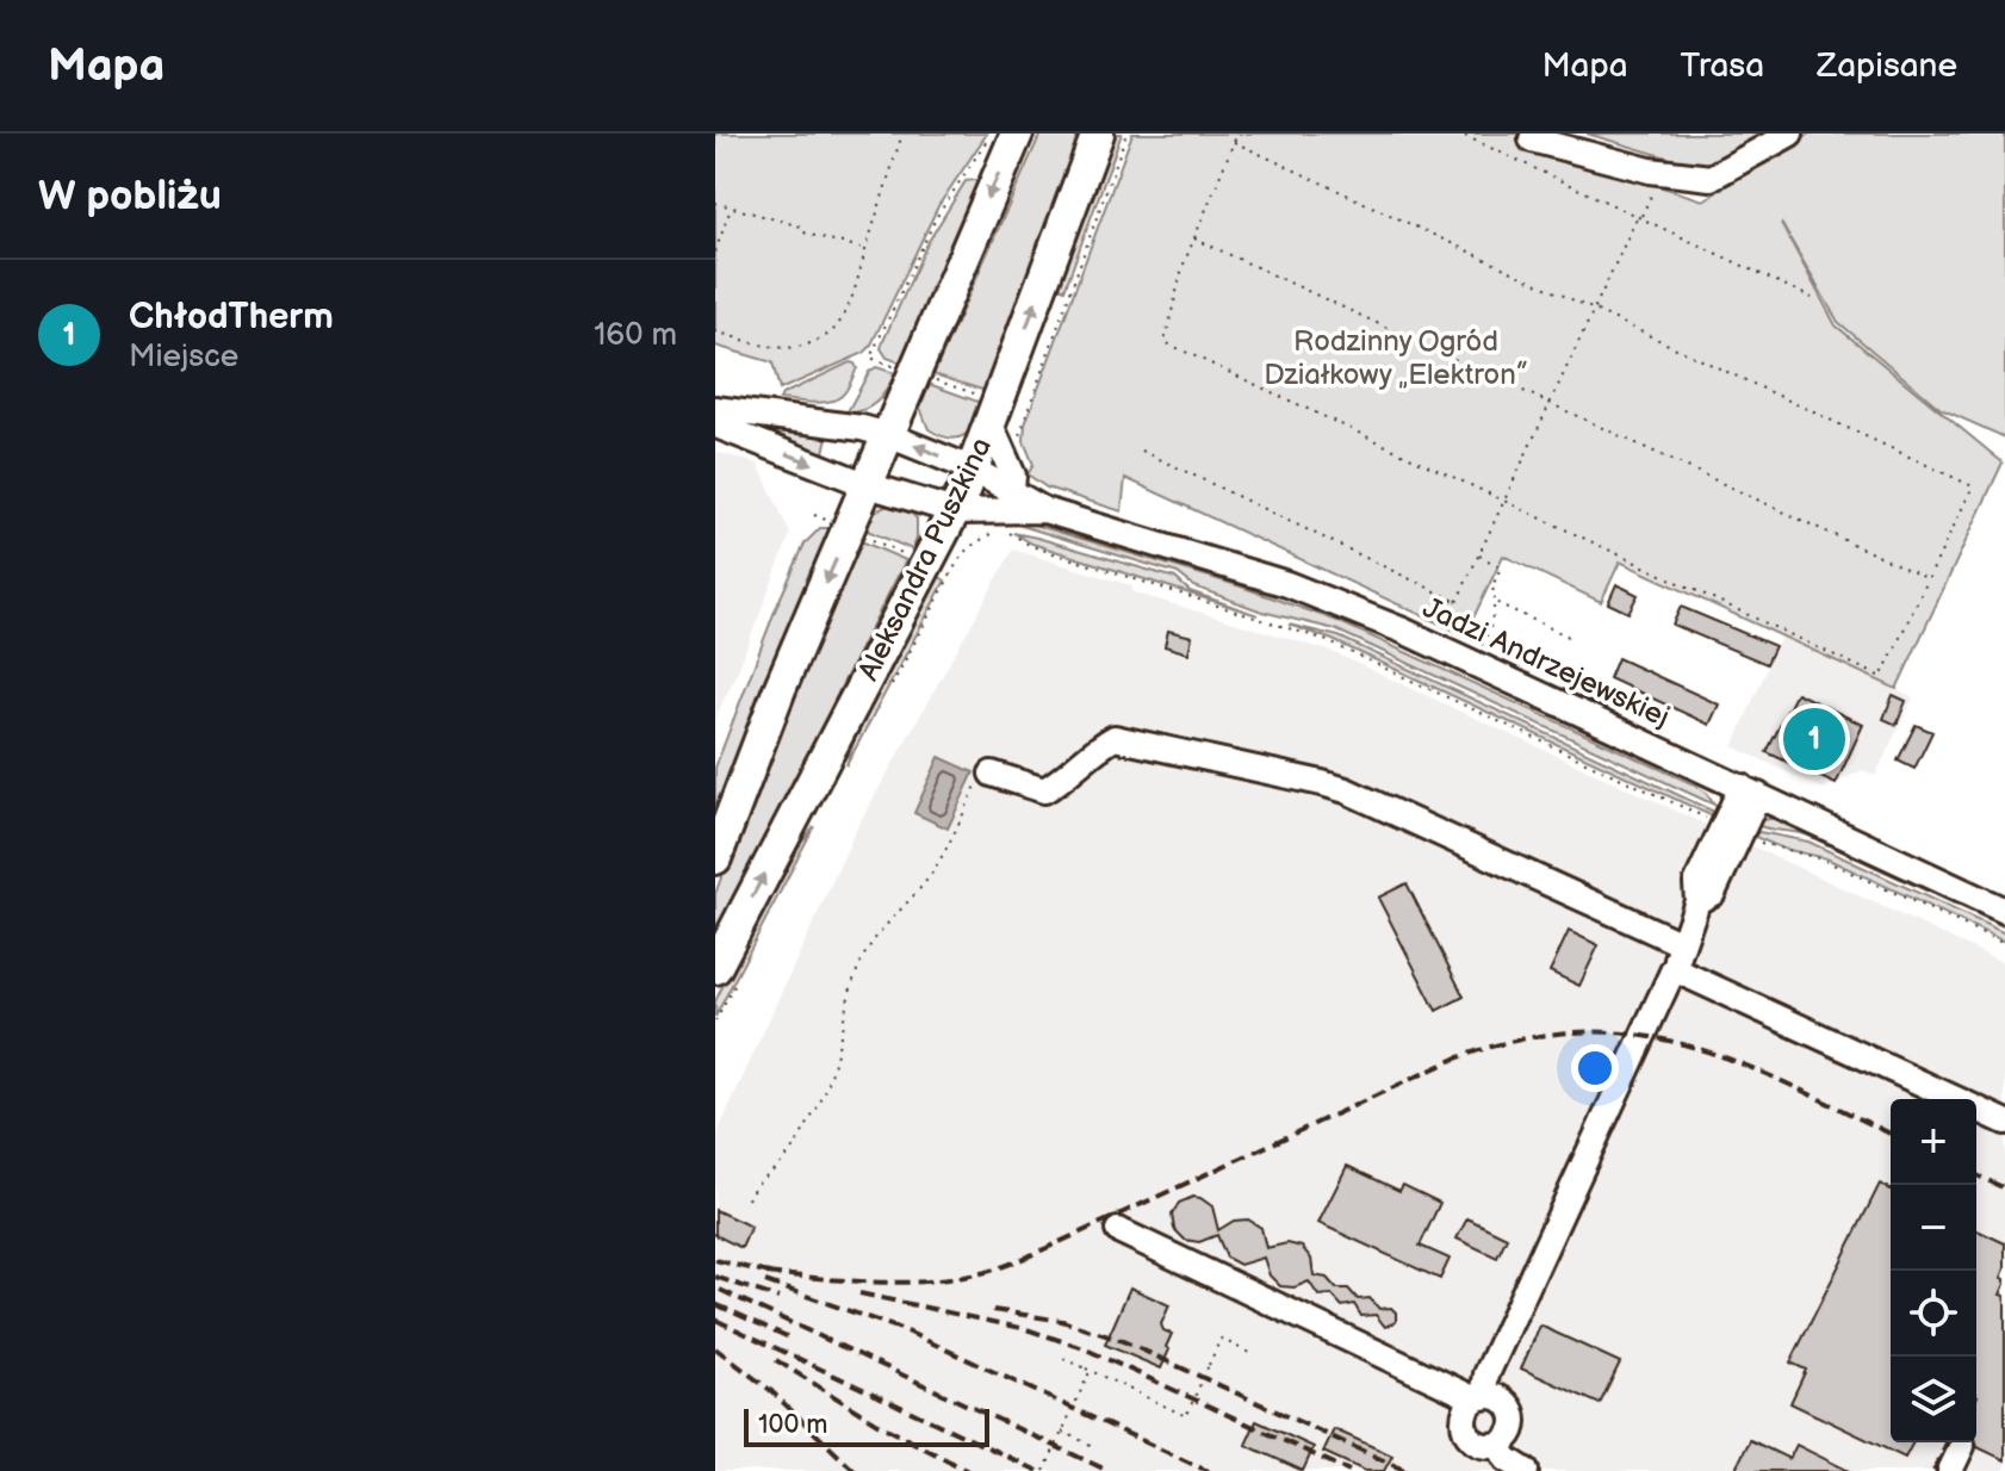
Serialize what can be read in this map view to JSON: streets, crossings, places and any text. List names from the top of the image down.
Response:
{
  "streets": {
    "main road": ["Aleksandra Puszkina"],
    "street": ["Jadzi Andrzejewskiej"]
  },
  "crossings": [
    ["Aleksandra Puszkina", "Jadzi Andrzejewskiej"]
  ],
  "parks": ["Rodzinny Ogród Działkowy „Elektron”"],
  "scale_bar": "100 m",
  "page": {
    "header": "Mapa",
    "nav": ["Mapa", "Trasa", "Zapisane"],
    "heading": "W pobliżu",
    "list": [
      {
        "mark": "1",
        "name": "ChłodTherm",
        "note": "Miejsce",
        "value": "160 m"
      }
    ],
    "pins": "1",
    "map_buttons": ["+", "−"],
    "scale": "100 m"
  }
}
